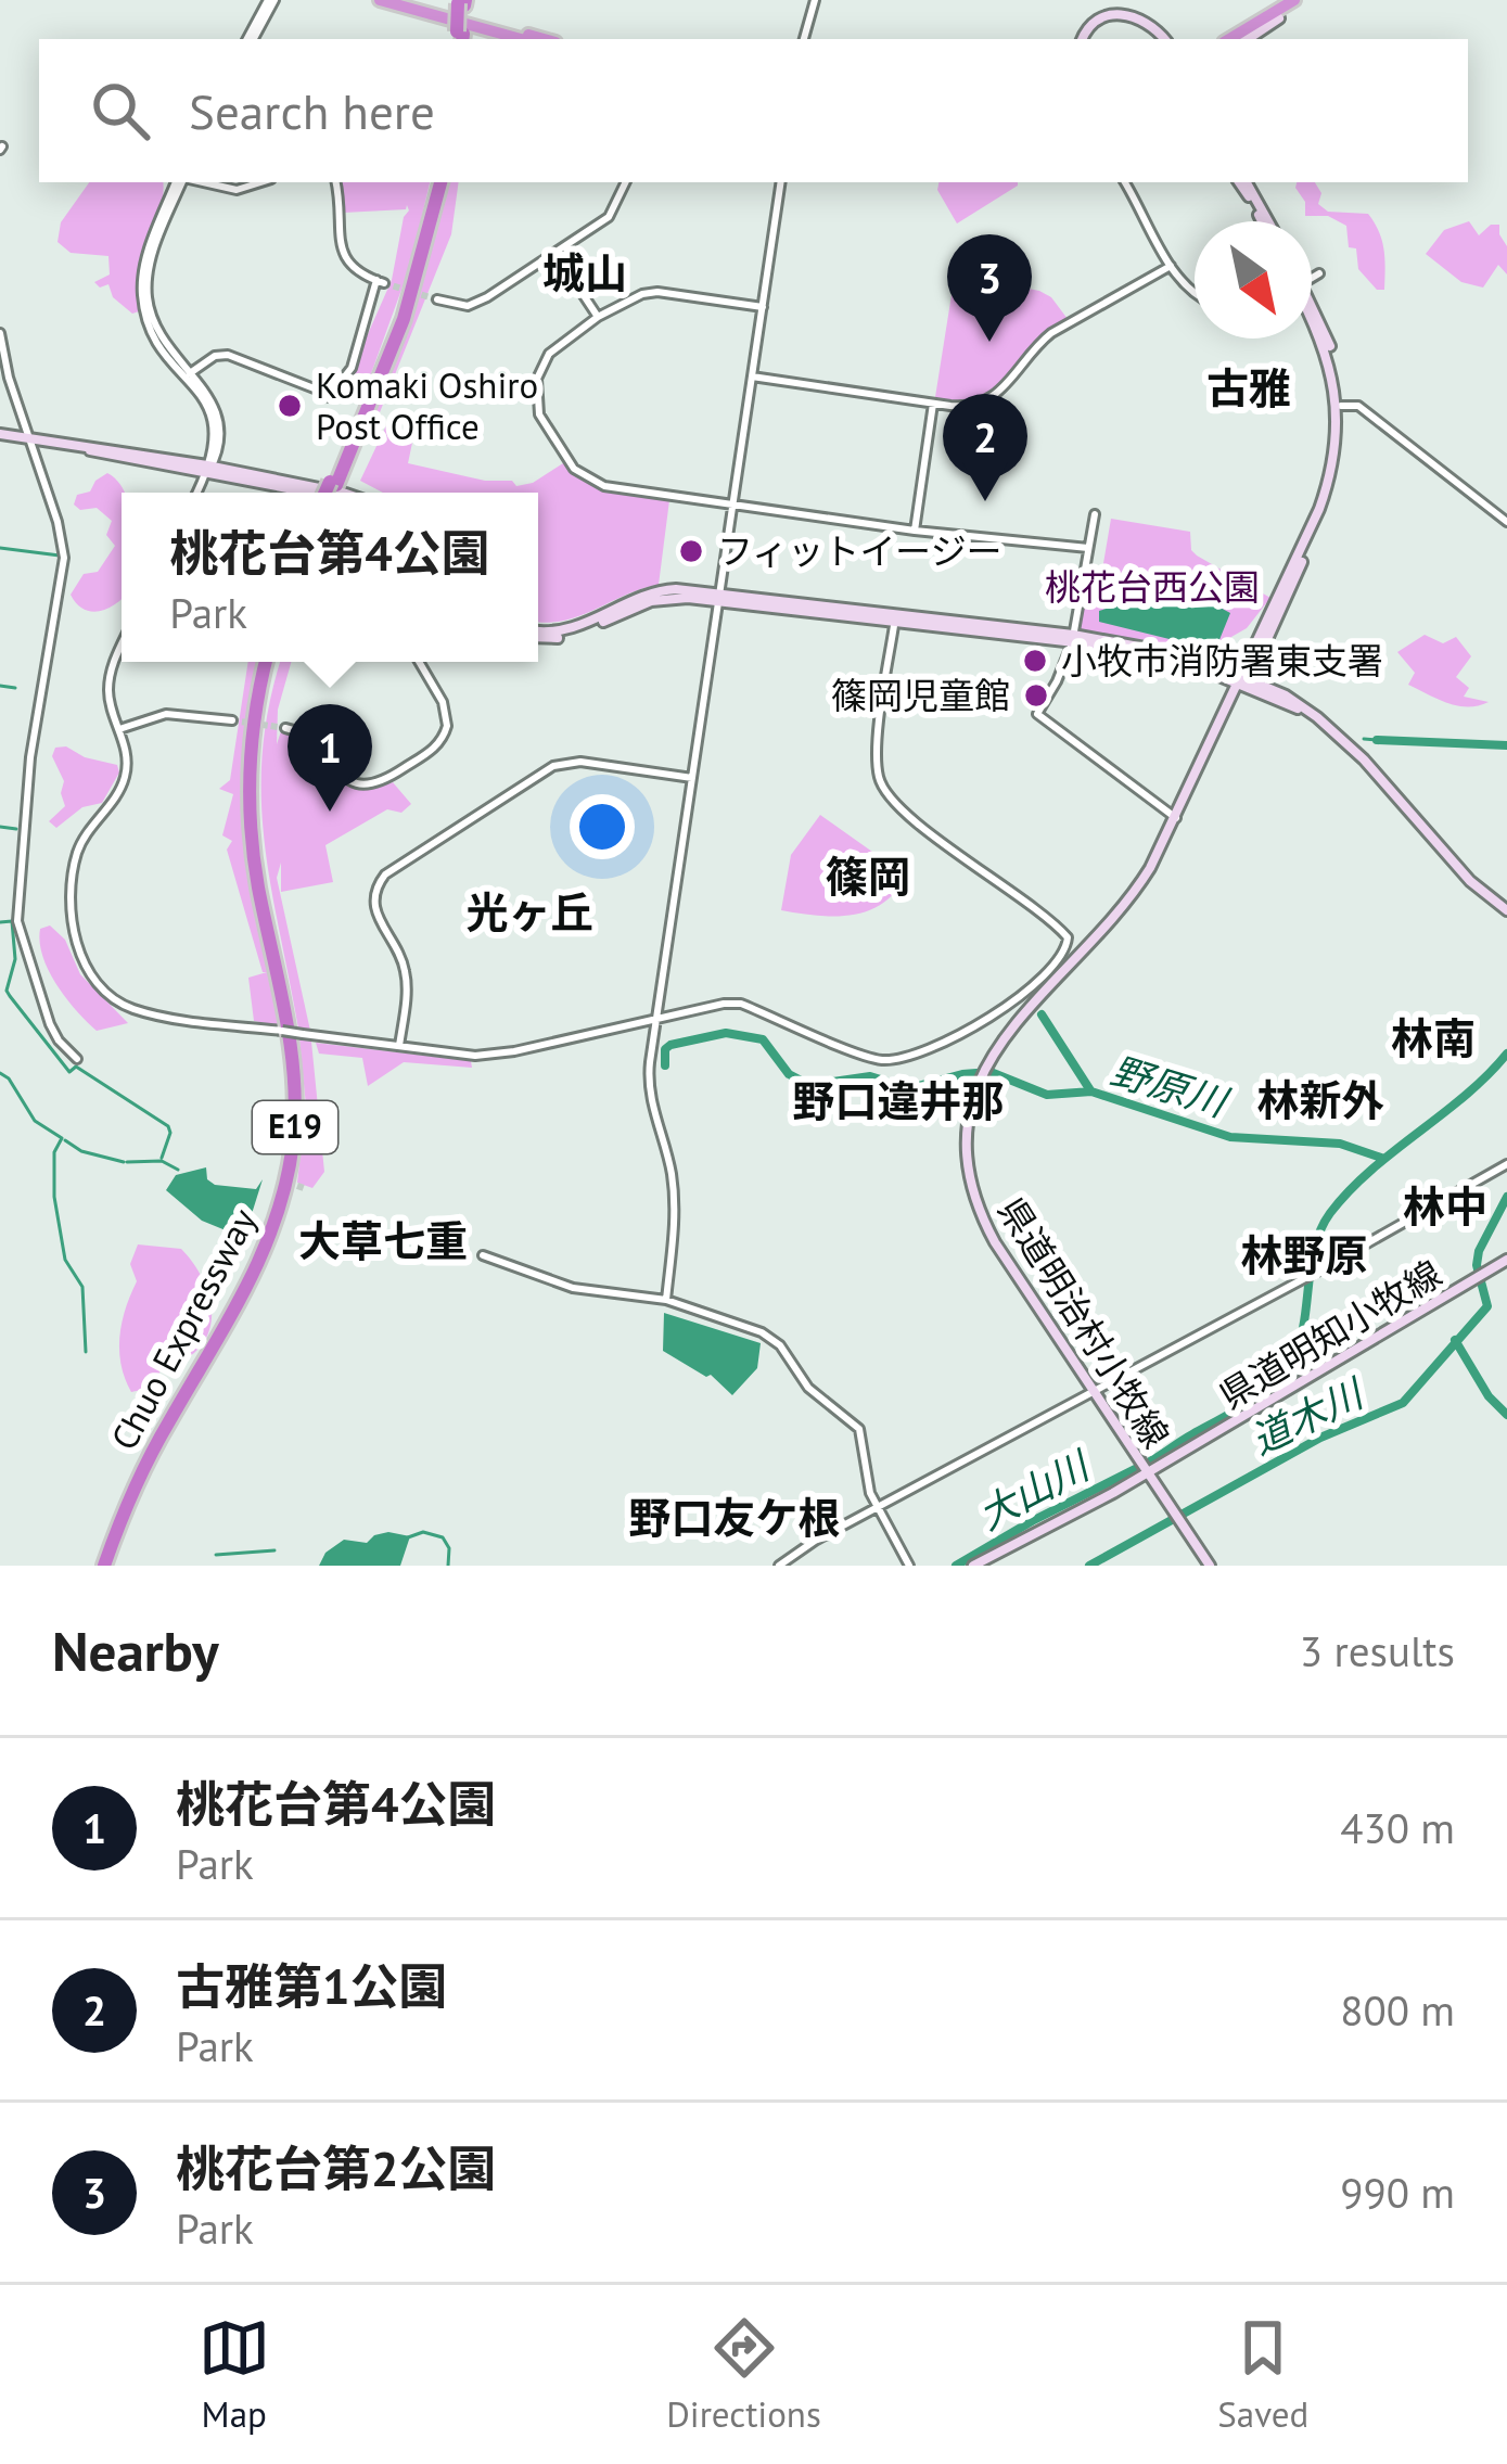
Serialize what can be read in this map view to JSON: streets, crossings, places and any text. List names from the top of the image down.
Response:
{
  "streets": {
    "highway": ["E19", "Chuo Expressway"],
    "main road": ["県道明治村小牧線", "県道明知小牧線"]
  },
  "crossings": [
    ["県道明治村小牧線", "県道明知小牧線"]
  ],
  "districts": [
    "城山",
    "古雅",
    "篠岡",
    "光ヶ丘",
    "林南",
    "林新外",
    "野口違井那",
    "林中",
    "大草七重",
    "林野原",
    "野口友ケ根"
  ],
  "water": ["野原川", "道木川", "大山川"],
  "parks": ["桃花台西公園"],
  "places": [
    "Komaki Oshiro Post Office",
    "フィットイージー",
    "小牧市消防署東支署",
    "篠岡児童館"
  ],
  "north": "bottom right",
  "page": {
    "search": "Search here",
    "pins": ["3", "2", "1"],
    "popup": ["桃花台第4公園", "Park"],
    "heading": ["Nearby", "3 results"],
    "list": [
      {
        "mark": "1",
        "name": "桃花台第4公園",
        "note": "Park",
        "value": "430 m"
      },
      {
        "mark": "2",
        "name": "古雅第1公園",
        "note": "Park",
        "value": "800 m"
      },
      {
        "mark": "3",
        "name": "桃花台第2公園",
        "note": "Park",
        "value": "990 m"
      }
    ],
    "nav": ["Map", "Directions", "Saved"]
  }
}
